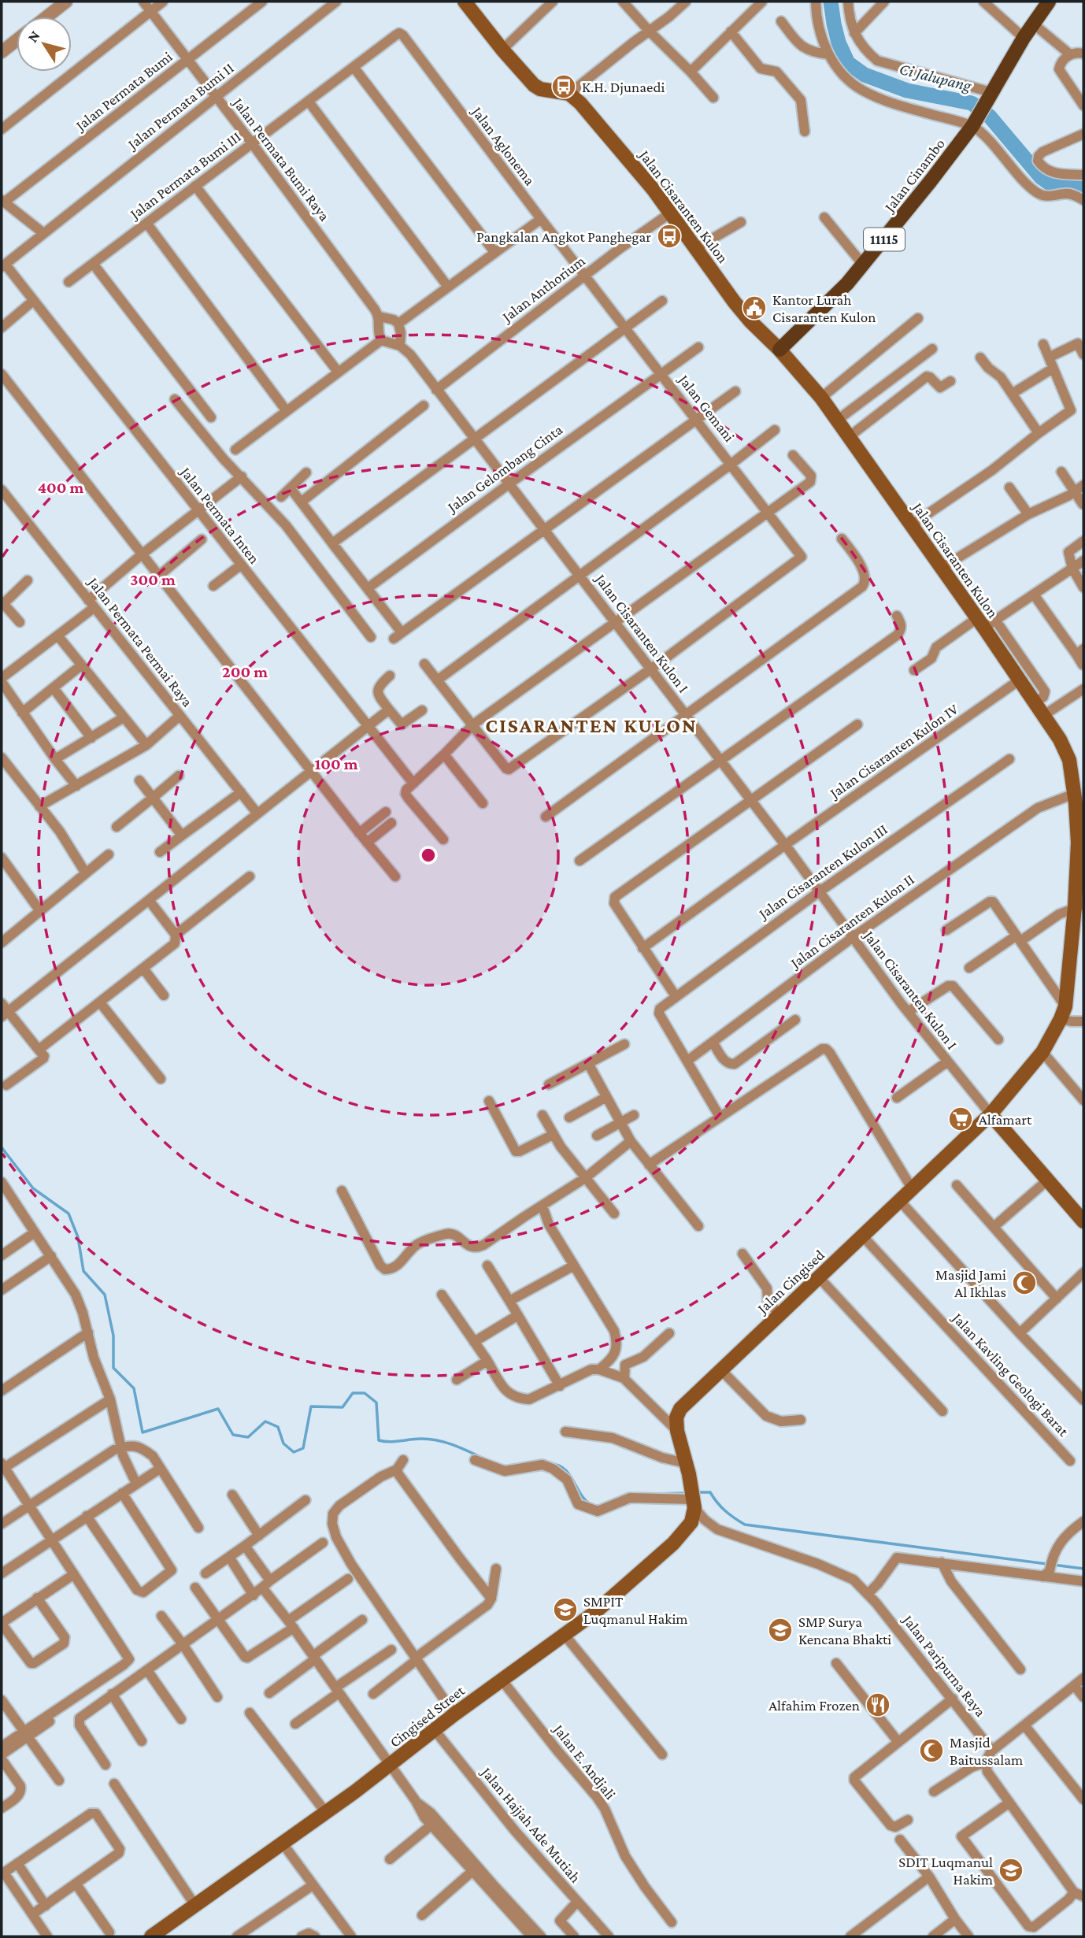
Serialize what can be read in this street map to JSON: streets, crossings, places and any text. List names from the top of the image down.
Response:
{
  "streets": {
    "main road": [
      "Jalan Cinambo",
      "Jalan Cisaranten Kulon",
      "11115",
      "Jalan Cingised",
      "Cingised Street"
    ],
    "street": [
      "Jalan Permata Bumi",
      "Jalan Permata Bumi II",
      "Jalan Aglonema",
      "Jalan Permata Bumi Raya",
      "Jalan Permata Bumi III",
      "Jalan Anthorium",
      "Jalan Gemani",
      "Jalan Gelombang Cinta",
      "Jalan Permata Inten",
      "Jalan Cisaranten Kulon I",
      "Jalan Permata Permai Raya",
      "Jalan Cisaranten Kulon IV",
      "Jalan Cisaranten Kulon III",
      "Jalan Cisaranten Kulon II",
      "Jalan Kavling Geologi Barat",
      "Jalan Paripurna Raya",
      "Jalan E. Andjali",
      "Jalan Hajjah Ade Mutiah"
    ]
  },
  "crossings": [
    ["Jalan Permata Bumi", "Jalan Permata Bumi Raya"],
    ["Jalan Permata Bumi II", "Jalan Permata Bumi Raya"],
    ["Jalan Permata Bumi II", "Jalan Permata Inten"],
    ["Jalan Aglonema", "Jalan Permata Bumi III"],
    ["Jalan Aglonema", "Jalan Anthorium"],
    ["Jalan Aglonema", "Jalan Gemani"],
    ["Jalan Permata Bumi Raya", "Jalan Permata Bumi III"],
    ["Jalan Cinambo", "Jalan Cisaranten Kulon"],
    ["Jalan Cisaranten Kulon", "Jalan Anthorium"],
    ["Jalan Cisaranten Kulon", "Jalan Cisaranten Kulon I"],
    ["Jalan Cisaranten Kulon", "Jalan Cisaranten Kulon IV"],
    ["Jalan Cisaranten Kulon", "Jalan Cisaranten Kulon II"],
    ["Jalan Cisaranten Kulon", "Jalan Cingised"],
    ["Jalan Anthorium", "Jalan Gemani"],
    ["Jalan Anthorium", "Jalan Cisaranten Kulon I"],
    ["Jalan Gemani", "Jalan Gelombang Cinta"],
    ["Jalan Gemani", "Jalan Cisaranten Kulon I"],
    ["Jalan Gelombang Cinta", "Jalan Cisaranten Kulon I"],
    ["Jalan Cisaranten Kulon I", "Jalan Cisaranten Kulon IV"],
    ["Jalan Cisaranten Kulon I", "Jalan Cisaranten Kulon III"],
    ["Jalan Cisaranten Kulon I", "Jalan Cisaranten Kulon II"],
    ["Jalan Cisaranten Kulon I", "Jalan Cingised"],
    ["Jalan Cisaranten Kulon III", "Jalan Cisaranten Kulon II"],
    ["Jalan Cingised", "Jalan Kavling Geologi Barat"],
    ["Jalan Paripurna Raya", "Cingised Street"],
    ["Cingised Street", "Jalan E. Andjali"],
    ["Cingised Street", "Jalan Hajjah Ade Mutiah"]
  ],
  "districts": ["CISARANTEN KULON"],
  "water": ["Ci Jalupang"],
  "places": {
    "bus stop": ["K.H. Djunaedi", "Pangkalan Angkot Panghegar"],
    "public building": ["Kantor Lurah Cisaranten Kulon"],
    "supermarket": ["Alfamart"],
    "mosque": ["Masjid Jami Al Ikhlas", "Masjid Baitussalam"],
    "school or university": ["SMPIT Luqmanul Hakim", "SMP Surya Kencana Bhakti", "SDIT Luqmanul Hakim"],
    "restaurant": ["Alfahim Frozen"]
  },
  "north": "top left",
  "rings": [
    "400 m",
    "300 m",
    "200 m",
    "100 m"
  ]
}
